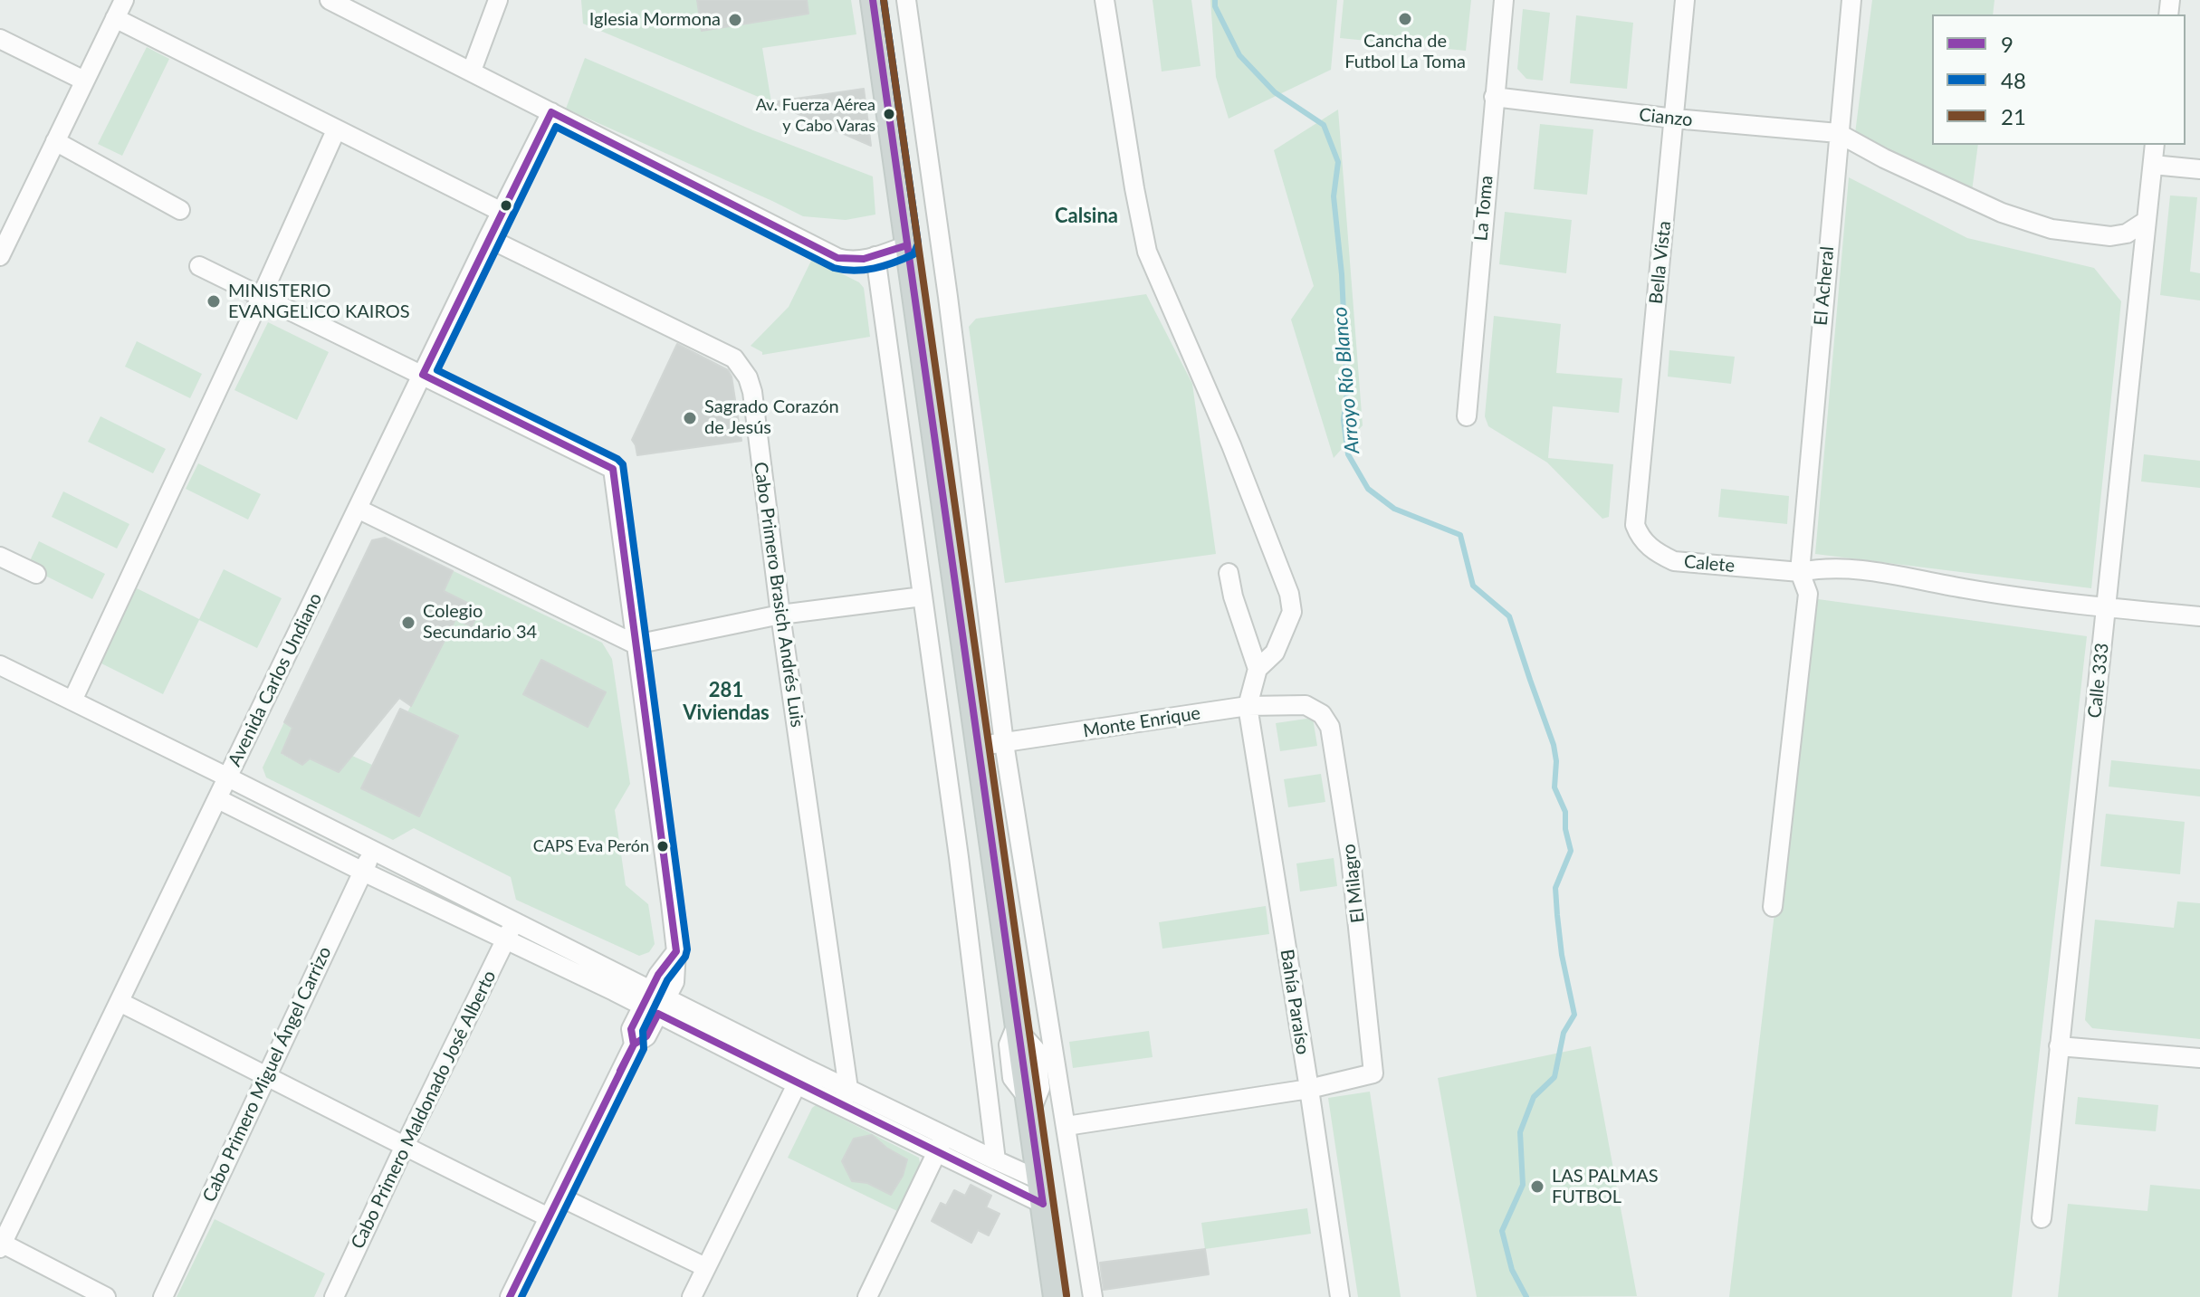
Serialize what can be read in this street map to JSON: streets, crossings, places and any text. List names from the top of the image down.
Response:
{
  "streets": {
    "street": [
      "Cianzo",
      "La Toma",
      "Bella Vista",
      "El Acheral",
      "Calete",
      "Cabo Primero Brasich Andrés Luis",
      "Avenida Carlos Undiano",
      "Calle 333",
      "Monte Enrique",
      "El Milagro",
      "Bahía Paraíso",
      "Cabo Primero Miguel Ángel Carrizo",
      "Cabo Primero Maldonado José Alberto"
    ]
  },
  "crossings": [
    ["Cianzo", "La Toma"],
    ["Cianzo", "Bella Vista"],
    ["Cianzo", "El Acheral"],
    ["Bella Vista", "Calete"],
    ["El Acheral", "Calete"],
    ["Calete", "Calle 333"],
    ["Cabo Primero Brasich Andrés Luis", "Avenida Carlos Undiano"],
    ["Monte Enrique", "El Milagro"],
    ["Monte Enrique", "Bahía Paraíso"],
    ["El Milagro", "Bahía Paraíso"]
  ],
  "districts": ["Calsina", "281 Viviendas"],
  "water": ["Arroyo Río Blanco"],
  "places": [
    "Cancha de Futbol La Toma",
    "Iglesia Mormona",
    "Av. Fuerza Aérea y Cabo Varas",
    "MINISTERIO EVANGELICO KAIROS",
    "Sagrado Corazón de Jesús",
    "Colegio Secundario 34",
    "CAPS Eva Perón",
    "LAS PALMAS FUTBOL"
  ],
  "lines": ["transit line 9", "transit line 48", "transit line 21"],
  "legend": ["9", "48", "21"]
}
